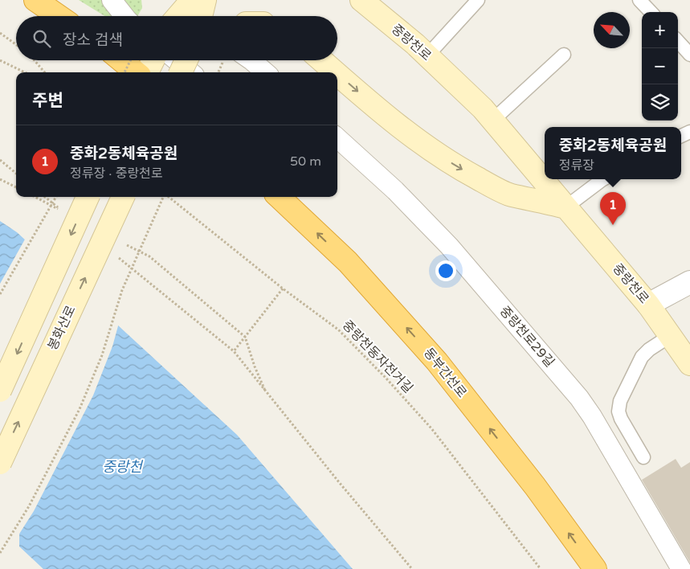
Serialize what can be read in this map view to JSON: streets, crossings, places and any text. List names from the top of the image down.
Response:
{
  "streets": {
    "highway": ["동부간선로"],
    "main road": ["중랑천로", "봉화산로"],
    "street": ["중랑천로29길"],
    "path": ["중랑천동자전거길"]
  },
  "one_way": ["동부간선로"],
  "water": ["중랑천"],
  "north": "top left",
  "page": {
    "map_buttons": ["+", "−"],
    "search": "장소 검색",
    "heading": "주변",
    "list": [
      {
        "mark": "1",
        "name": "중화2동체육공원",
        "note": "정류장 · 중랑천로",
        "value": "50 m"
      }
    ],
    "popup": ["중화2동체육공원", "정류장"],
    "pins": "1"
  }
}
